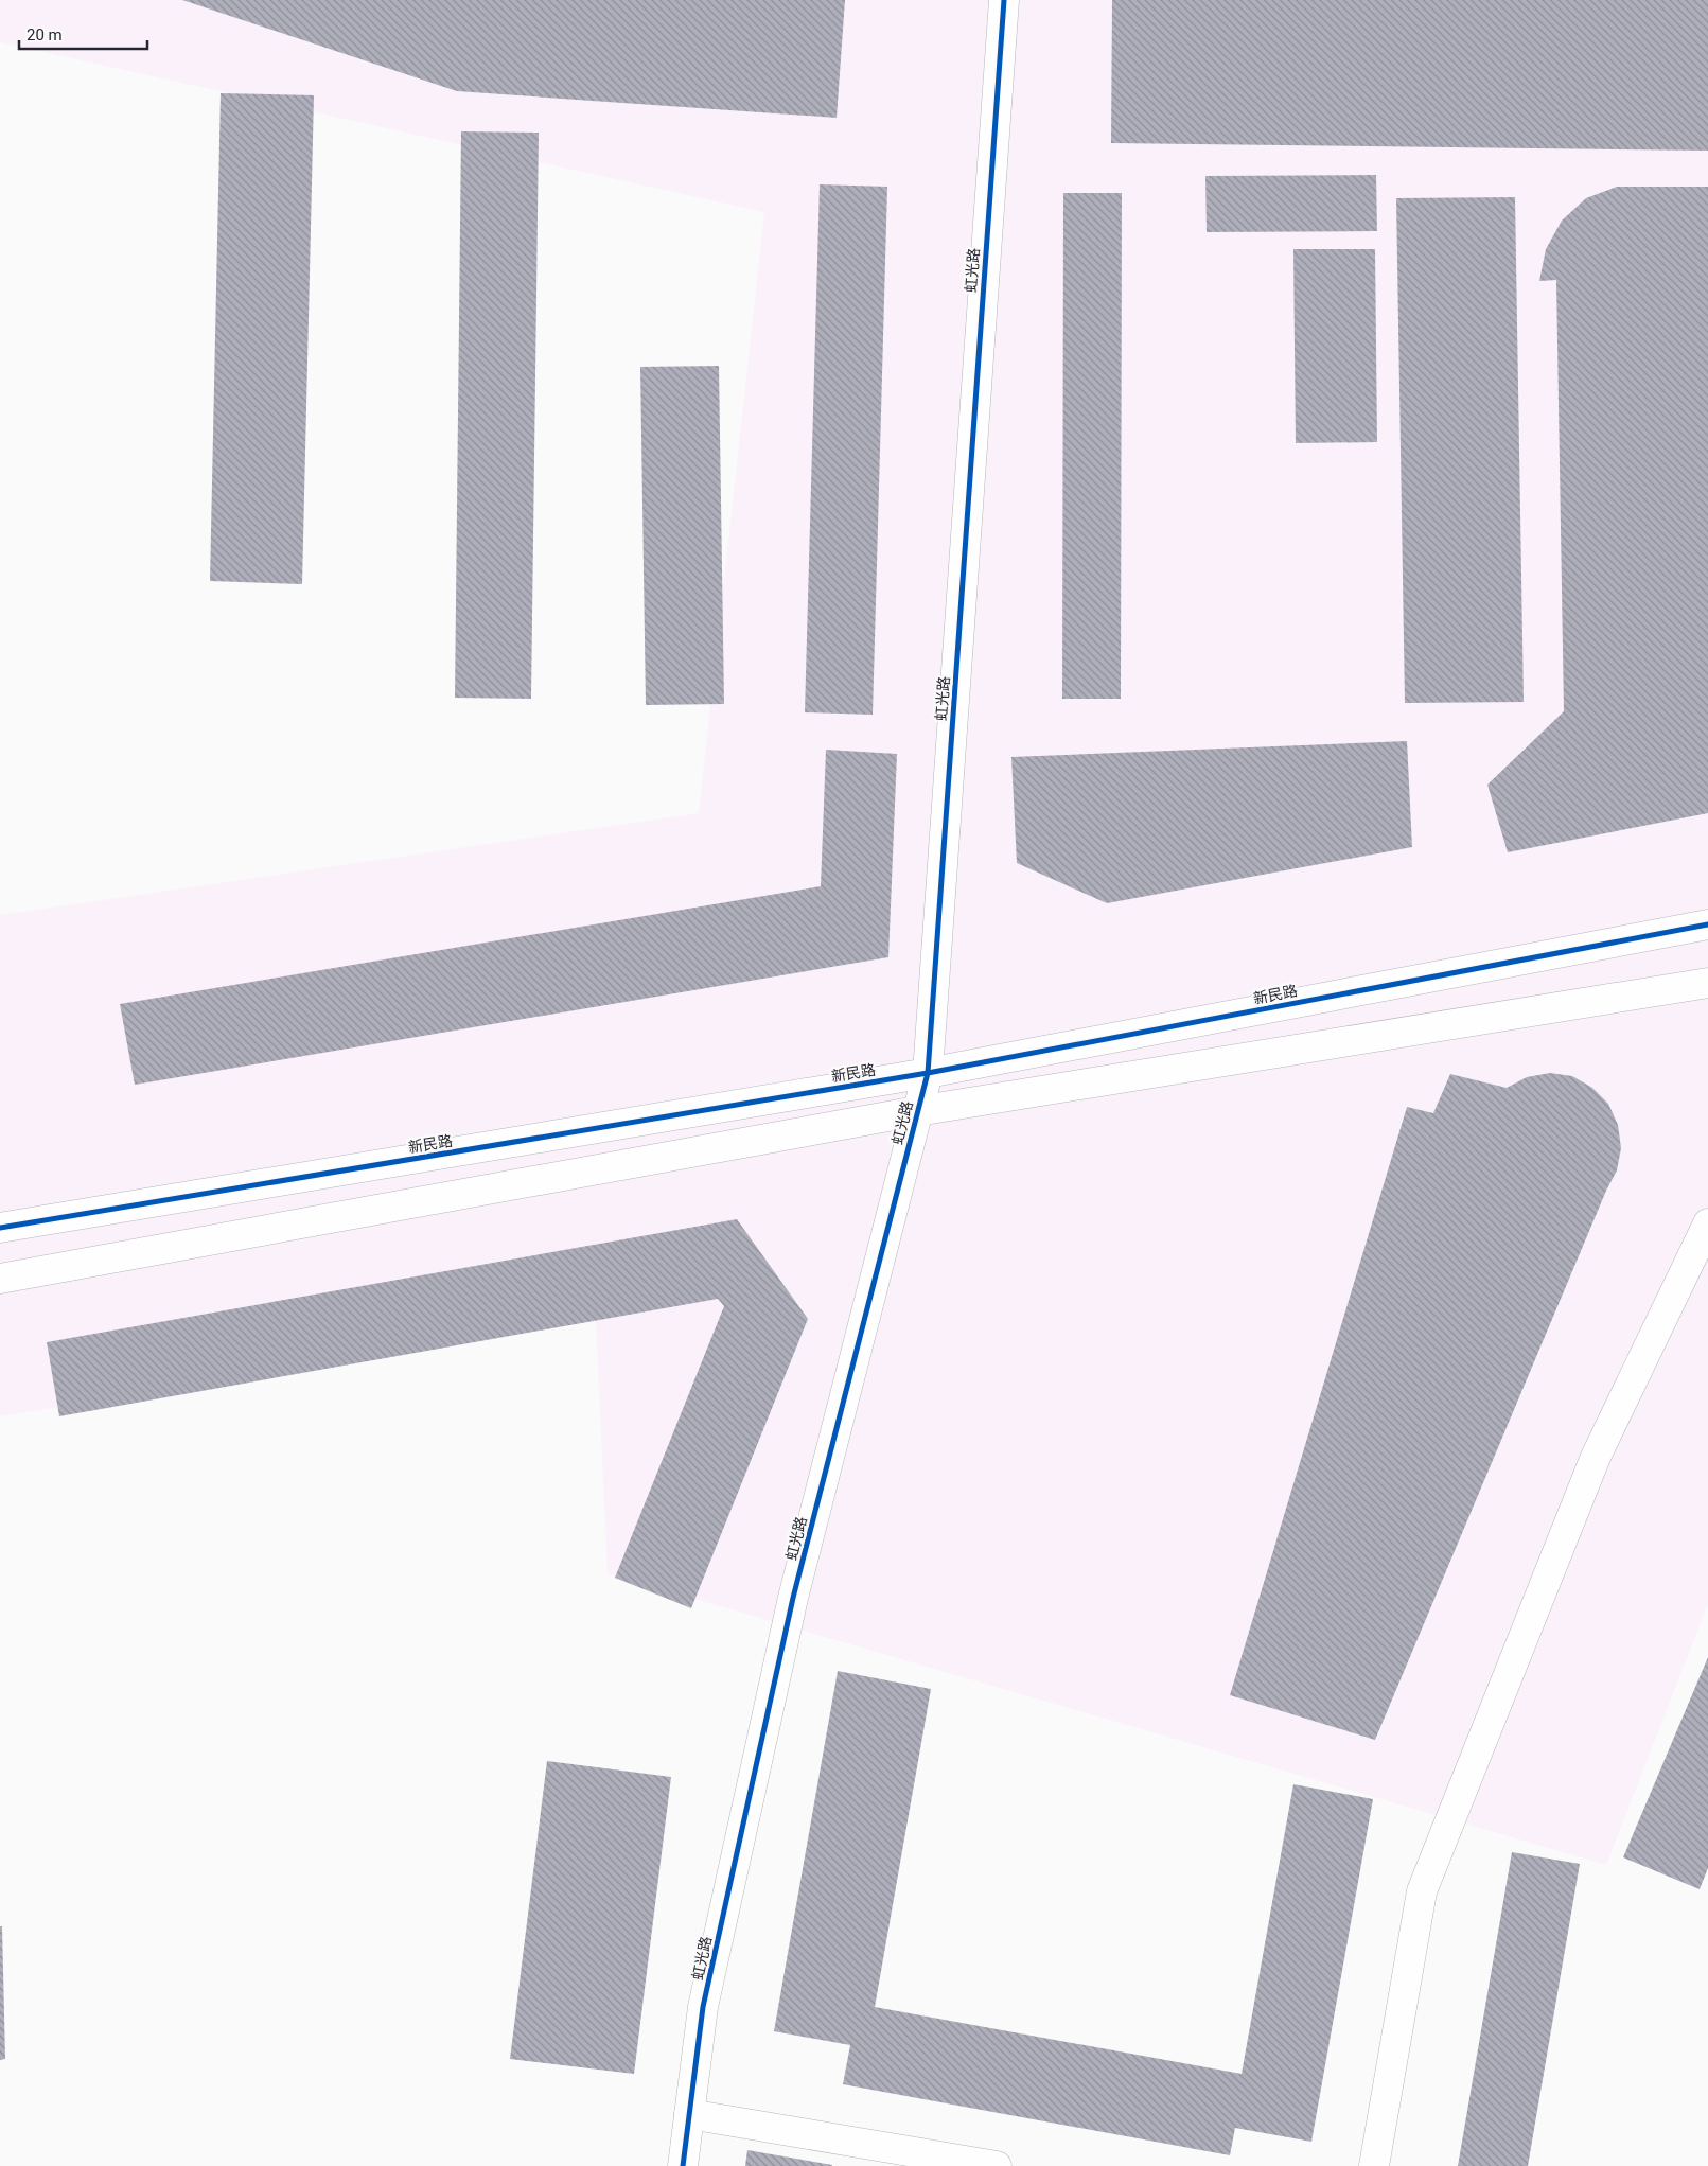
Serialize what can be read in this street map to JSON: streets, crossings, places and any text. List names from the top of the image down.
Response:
{
  "streets": {
    "street": ["虹光路", "新民路"]
  },
  "crossings": [
    ["虹光路", "新民路"]
  ],
  "scale_bar": "20 m"
}
